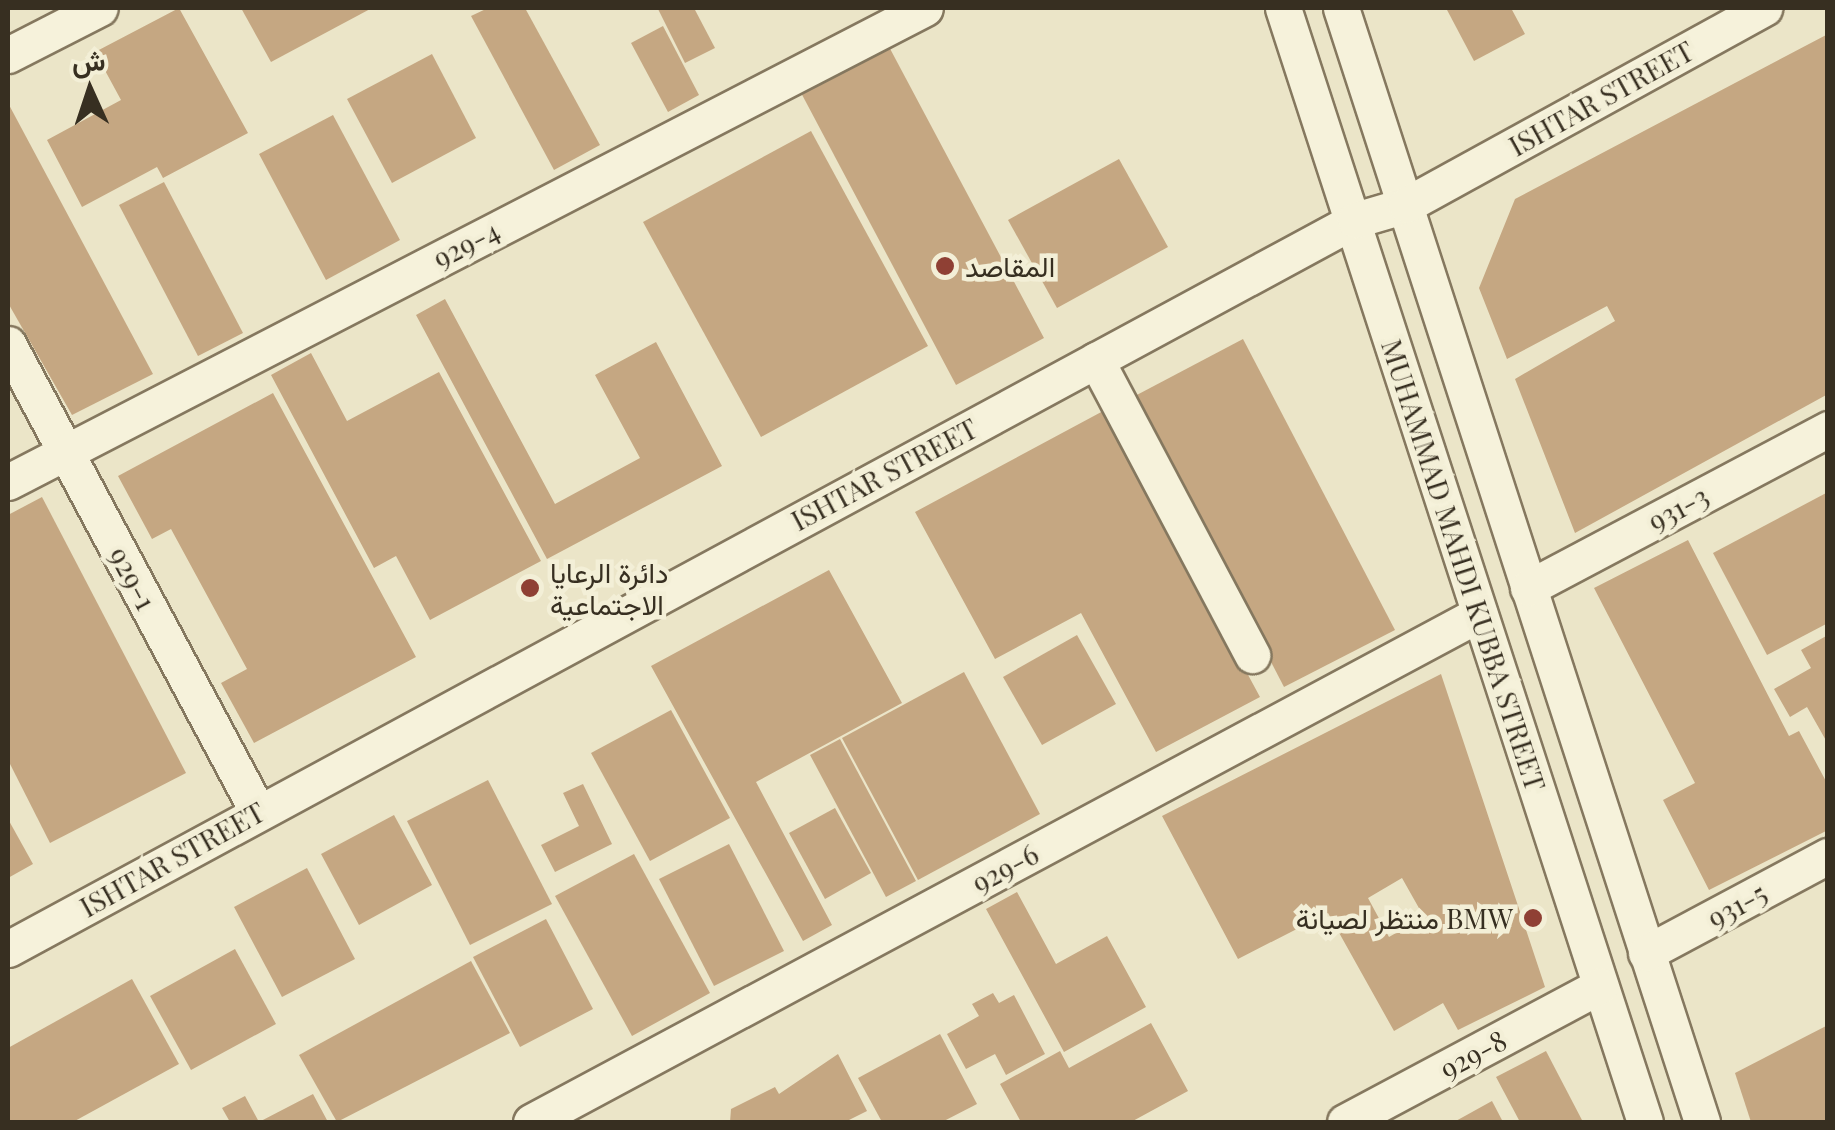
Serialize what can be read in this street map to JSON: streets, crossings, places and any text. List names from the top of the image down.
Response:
{
  "streets": {
    "street": [
      "ISHTAR STREET",
      "929-4",
      "931-3",
      "MUHAMMAD MAHDI KUBBA STREET",
      "929-1",
      "929-6",
      "931-5",
      "929-8"
    ]
  },
  "crossings": [
    ["ISHTAR STREET", "MUHAMMAD MAHDI KUBBA STREET"],
    ["ISHTAR STREET", "929-1"],
    ["929-4", "929-1"],
    ["931-3", "MUHAMMAD MAHDI KUBBA STREET"],
    ["MUHAMMAD MAHDI KUBBA STREET", "929-6"],
    ["MUHAMMAD MAHDI KUBBA STREET", "931-5"],
    ["MUHAMMAD MAHDI KUBBA STREET", "929-8"]
  ],
  "places": ["المقاصد", "دائرة الرعايا الاجتماعية", "منتظر لصيانة BMW"],
  "north": "top"
}
